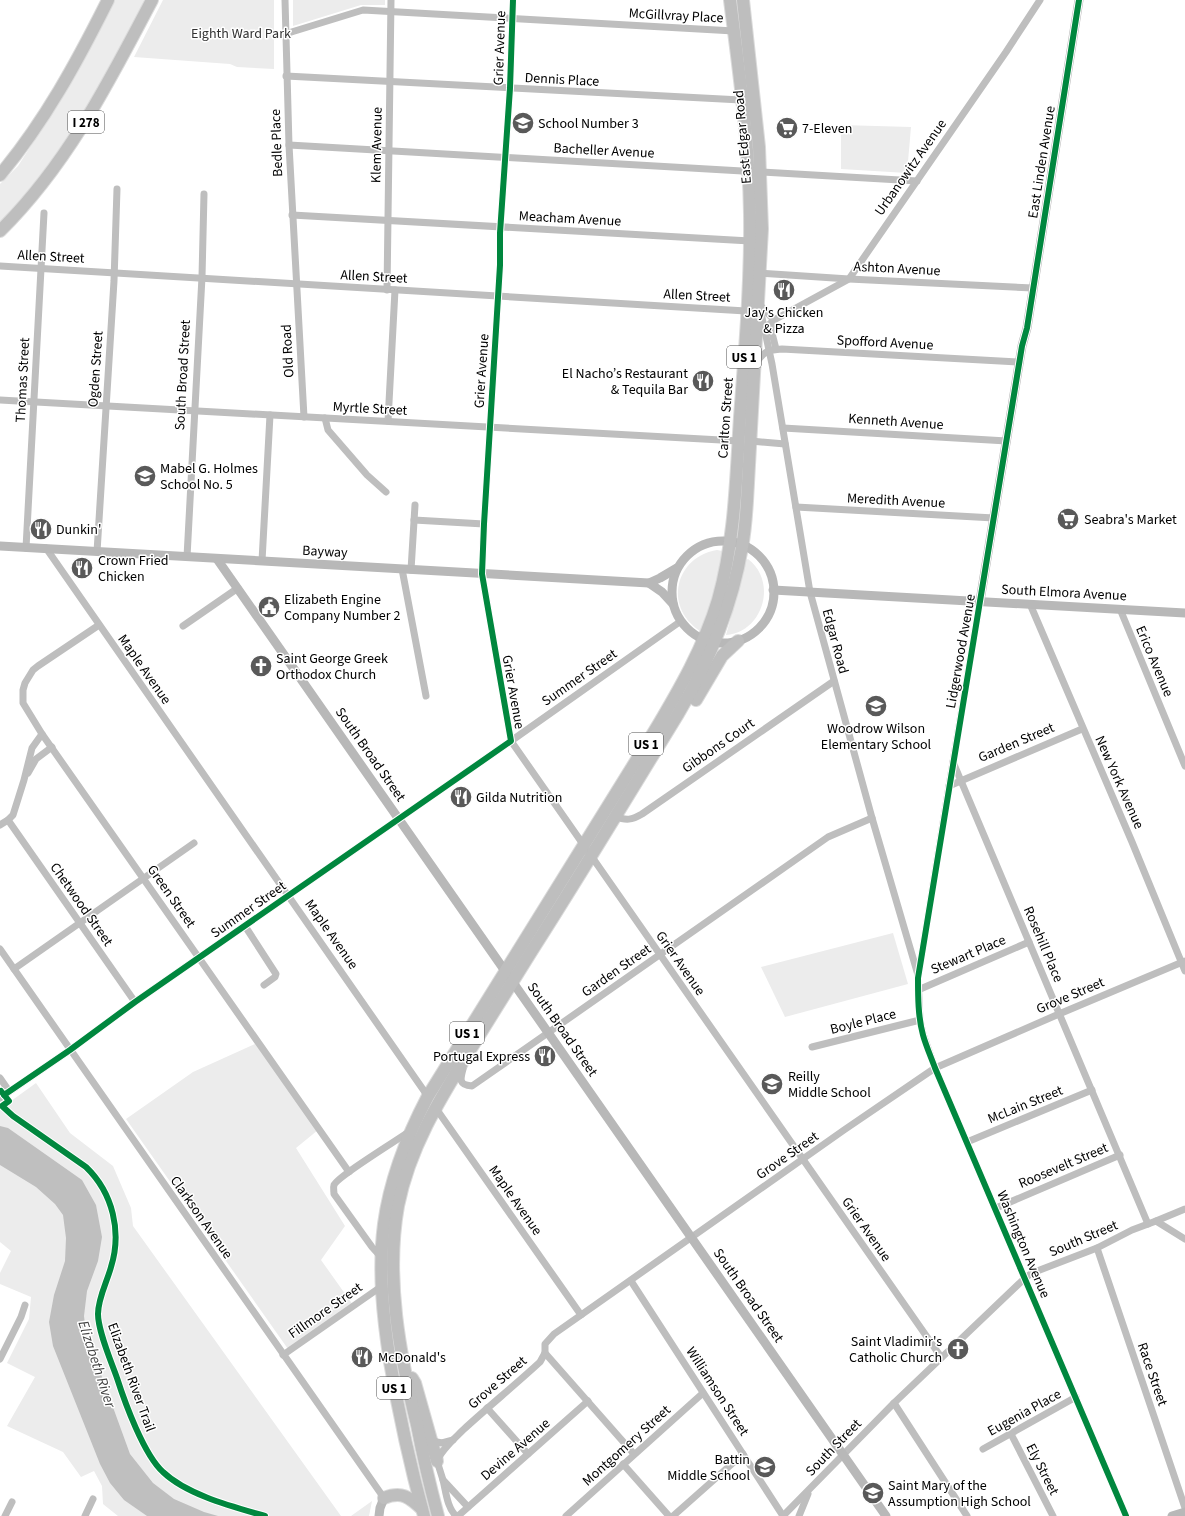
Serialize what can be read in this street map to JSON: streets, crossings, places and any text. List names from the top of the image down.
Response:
{
  "streets": {
    "highway": [
      "I 278",
      "East Edgar Road",
      "US 1",
      "Carlton Street"
    ],
    "street": [
      "McGillvray Place",
      "Grier Avenue",
      "Dennis Place",
      "Bedle Place",
      "Klem Avenue",
      "Bacheller Avenue",
      "East Linden Avenue",
      "Urbanowitz Avenue",
      "Meacham Avenue",
      "Allen Street",
      "Ashton Avenue",
      "Spofford Avenue",
      "Old Road",
      "Ogden Street",
      "South Broad Street",
      "Thomas Street",
      "Myrtle Street",
      "Kenneth Avenue",
      "Meredith Avenue",
      "Bayway",
      "South Elmora Avenue",
      "Edgar Road",
      "Lidgerwood Avenue",
      "Erico Avenue",
      "Maple Avenue",
      "Summer Street",
      "Garden Street",
      "Gibbons Court",
      "New York Avenue",
      "Green Street",
      "Chetwood Street",
      "Rosehill Place",
      "Stewart Place",
      "Grove Street",
      "Boyle Place",
      "McLain Street",
      "Roosevelt Street",
      "Clarkson Avenue",
      "South Street",
      "Washington Avenue",
      "Fillmore Street",
      "Race Street",
      "Williamson Street",
      "Eugenia Place",
      "Montgomery Street",
      "Devine Avenue",
      "Ely Street"
    ],
    "cycle path": ["Elizabeth River Trail"]
  },
  "crossings": [
    ["McGillvray Place", "Grier Avenue"],
    ["McGillvray Place", "East Edgar Road"],
    ["McGillvray Place", "Bedle Place"],
    ["McGillvray Place", "Klem Avenue"],
    ["Grier Avenue", "Dennis Place"],
    ["Grier Avenue", "Bacheller Avenue"],
    ["Grier Avenue", "Meacham Avenue"],
    ["Grier Avenue", "Allen Street"],
    ["Grier Avenue", "US 1"],
    ["Grier Avenue", "Myrtle Street"],
    ["Grier Avenue", "Bayway"],
    ["Grier Avenue", "Summer Street"],
    ["Grier Avenue", "Garden Street"],
    ["Grier Avenue", "Grove Street"],
    ["Grier Avenue", "South Street"],
    ["Dennis Place", "East Edgar Road"],
    ["Dennis Place", "Bedle Place"],
    ["Dennis Place", "Klem Avenue"],
    ["East Edgar Road", "Bacheller Avenue"],
    ["East Edgar Road", "Ashton Avenue"],
    ["East Edgar Road", "US 1"],
    ["East Edgar Road", "Carlton Street"],
    ["Bedle Place", "Bacheller Avenue"],
    ["Bedle Place", "Meacham Avenue"],
    ["Bedle Place", "Allen Street"],
    ["Bedle Place", "Old Road"],
    ["Klem Avenue", "Bacheller Avenue"],
    ["Klem Avenue", "Meacham Avenue"],
    ["Klem Avenue", "Allen Street"],
    ["Klem Avenue", "Myrtle Street"],
    ["Bacheller Avenue", "Urbanowitz Avenue"],
    ["Bacheller Avenue", "Carlton Street"],
    ["East Linden Avenue", "Ashton Avenue"],
    ["East Linden Avenue", "Lidgerwood Avenue"],
    ["Urbanowitz Avenue", "Ashton Avenue"],
    ["Urbanowitz Avenue", "US 1"],
    ["Urbanowitz Avenue", "Edgar Road"],
    ["Meacham Avenue", "Carlton Street"],
    ["Allen Street", "Old Road"],
    ["Allen Street", "Ogden Street"],
    ["Allen Street", "South Broad Street"],
    ["Allen Street", "Thomas Street"],
    ["Allen Street", "Carlton Street"],
    ["Ashton Avenue", "US 1"],
    ["Spofford Avenue", "Edgar Road"],
    ["Spofford Avenue", "Lidgerwood Avenue"],
    ["Old Road", "Myrtle Street"],
    ["US 1", "South Broad Street"],
    ["US 1", "Myrtle Street"],
    ["US 1", "Carlton Street"],
    ["US 1", "Edgar Road"],
    ["US 1", "Maple Avenue"],
    ["US 1", "Garden Street"],
    ["US 1", "Gibbons Court"],
    ["US 1", "Fillmore Street"],
    ["Ogden Street", "Myrtle Street"],
    ["Ogden Street", "Bayway"],
    ["South Broad Street", "Myrtle Street"],
    ["South Broad Street", "Bayway"],
    ["South Broad Street", "Summer Street"],
    ["South Broad Street", "Garden Street"],
    ["South Broad Street", "Grove Street"],
    ["South Broad Street", "South Street"],
    ["Thomas Street", "Myrtle Street"],
    ["Thomas Street", "Bayway"],
    ["Myrtle Street", "Carlton Street"],
    ["Myrtle Street", "Edgar Road"],
    ["Kenneth Avenue", "Edgar Road"],
    ["Kenneth Avenue", "Lidgerwood Avenue"],
    ["Meredith Avenue", "Edgar Road"],
    ["Meredith Avenue", "Lidgerwood Avenue"],
    ["Bayway", "Maple Avenue"],
    ["South Elmora Avenue", "Edgar Road"],
    ["South Elmora Avenue", "Lidgerwood Avenue"],
    ["South Elmora Avenue", "Erico Avenue"],
    ["South Elmora Avenue", "New York Avenue"],
    ["Edgar Road", "Lidgerwood Avenue"],
    ["Edgar Road", "Garden Street"],
    ["Edgar Road", "Gibbons Court"],
    ["Edgar Road", "Washington Avenue"],
    ["Lidgerwood Avenue", "Garden Street"],
    ["Lidgerwood Avenue", "Rosehill Place"],
    ["Lidgerwood Avenue", "Washington Avenue"],
    ["Maple Avenue", "Summer Street"],
    ["Maple Avenue", "Green Street"],
    ["Maple Avenue", "Grove Street"],
    ["Summer Street", "Green Street"],
    ["Summer Street", "Chetwood Street"],
    ["Summer Street", "Clarkson Avenue"],
    ["Garden Street", "New York Avenue"],
    ["Garden Street", "Rosehill Place"],
    ["New York Avenue", "Grove Street"],
    ["Rosehill Place", "Stewart Place"],
    ["Rosehill Place", "Grove Street"],
    ["Rosehill Place", "McLain Street"],
    ["Rosehill Place", "Roosevelt Street"],
    ["Rosehill Place", "South Street"],
    ["Stewart Place", "Washington Avenue"],
    ["Grove Street", "Washington Avenue"],
    ["Grove Street", "Williamson Street"],
    ["Boyle Place", "Washington Avenue"],
    ["McLain Street", "Washington Avenue"],
    ["Roosevelt Street", "Washington Avenue"],
    ["Clarkson Avenue", "Fillmore Street"],
    ["South Street", "Washington Avenue"],
    ["South Street", "Race Street"],
    ["South Street", "Williamson Street"],
    ["Washington Avenue", "Eugenia Place"],
    ["Williamson Street", "Montgomery Street"],
    ["Eugenia Place", "Ely Street"]
  ],
  "water": ["Elizabeth River"],
  "parks": ["Eighth Ward Park"],
  "places": {
    "school or university": [
      "School Number 3",
      "Mabel G. Holmes School No. 5",
      "Woodrow Wilson Elementary School",
      "Reilly Middle School",
      "Battin Middle School",
      "Saint Mary of the Assumption High School"
    ],
    "supermarket": ["7-Eleven", "Seabra's Market"],
    "restaurant": [
      "Jay's Chicken & Pizza",
      "El Nacho’s Restaurant & Tequila Bar",
      "Dunkin'",
      "Crown Fried Chicken",
      "Gilda Nutrition",
      "Portugal Express",
      "McDonald's"
    ],
    "public building": ["Elizabeth Engine Company Number 2"],
    "church": ["Saint George Greek Orthodox Church", "Saint Vladimir's Catholic Church"]
  }
}
